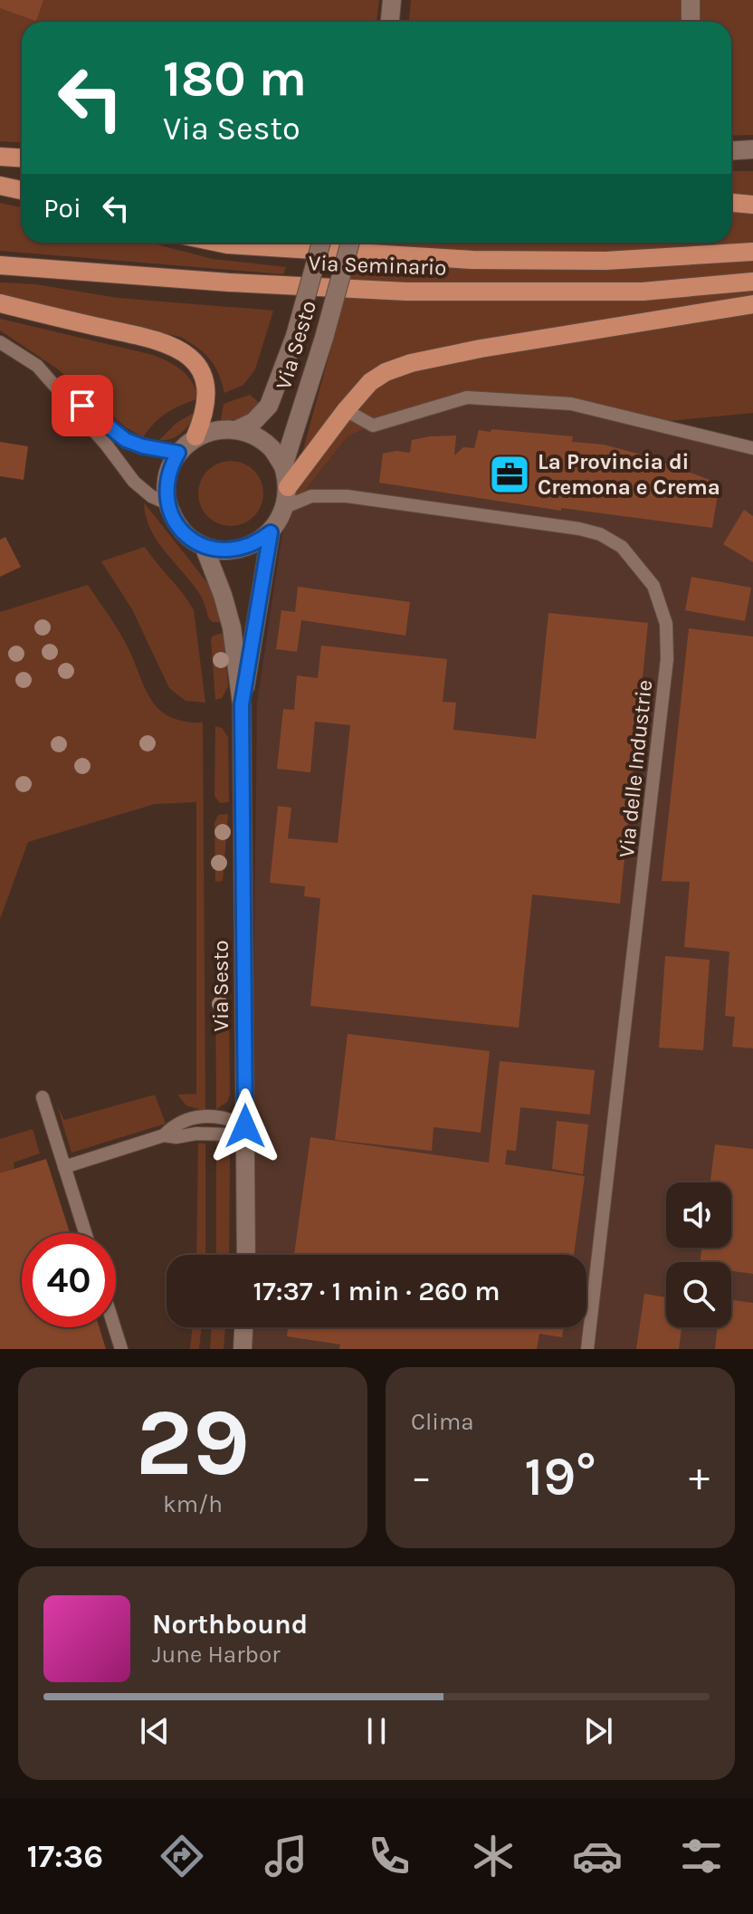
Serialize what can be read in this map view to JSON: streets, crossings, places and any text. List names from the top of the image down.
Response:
{
  "streets": {
    "main road": ["Via Seminario"],
    "street": ["Via Sesto"],
    "lane": ["Via delle Industrie"]
  },
  "crossings": [
    ["Via Sesto", "Via delle Industrie"]
  ],
  "places": {
    "office": ["La Provincia di Cremona e Crema"]
  },
  "page": {
    "turn": ["180 m", "Via Sesto"],
    "then": "Poi",
    "limit": "40",
    "trip": "17:37 · 1 min · 260 m",
    "tile": [
      ["29", "km/h"],
      "Clima"
    ],
    "heat": ["−", "19°", "+"],
    "song": ["Northbound", "June Harbor"],
    "tabs": "17:36"
  }
}
